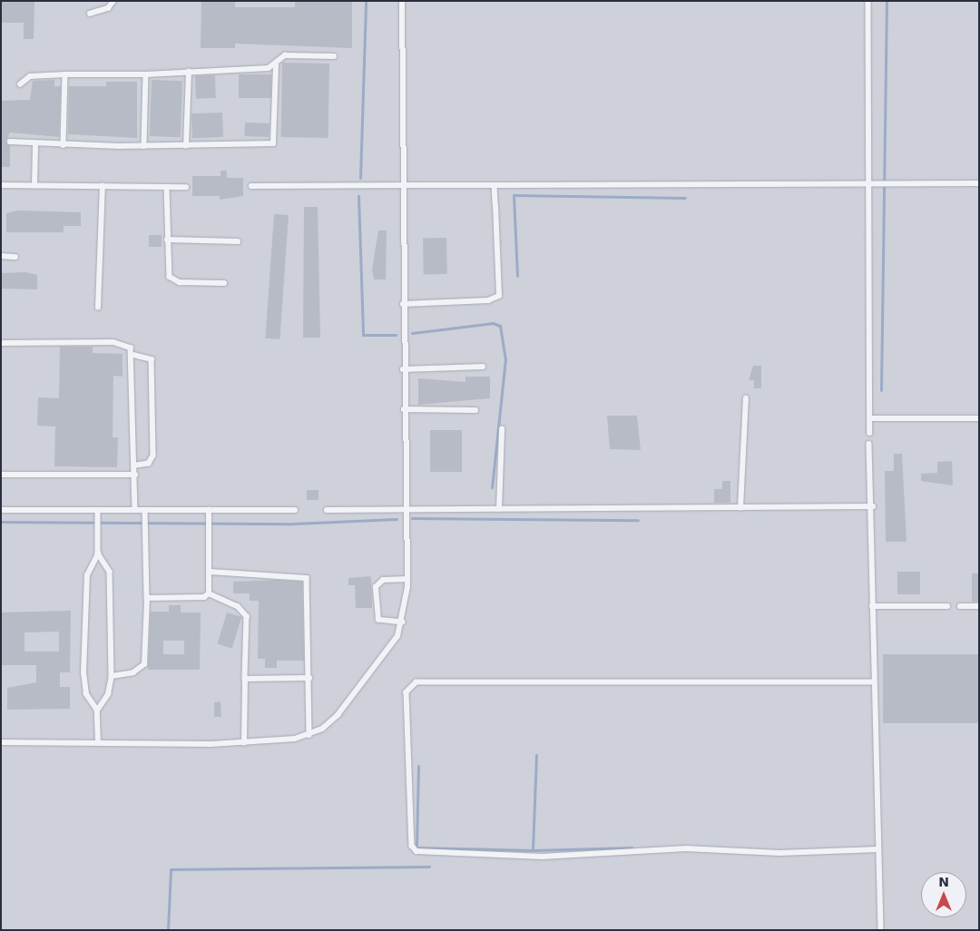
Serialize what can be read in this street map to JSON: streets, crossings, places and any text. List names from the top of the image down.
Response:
{
  "north": "top"
}
